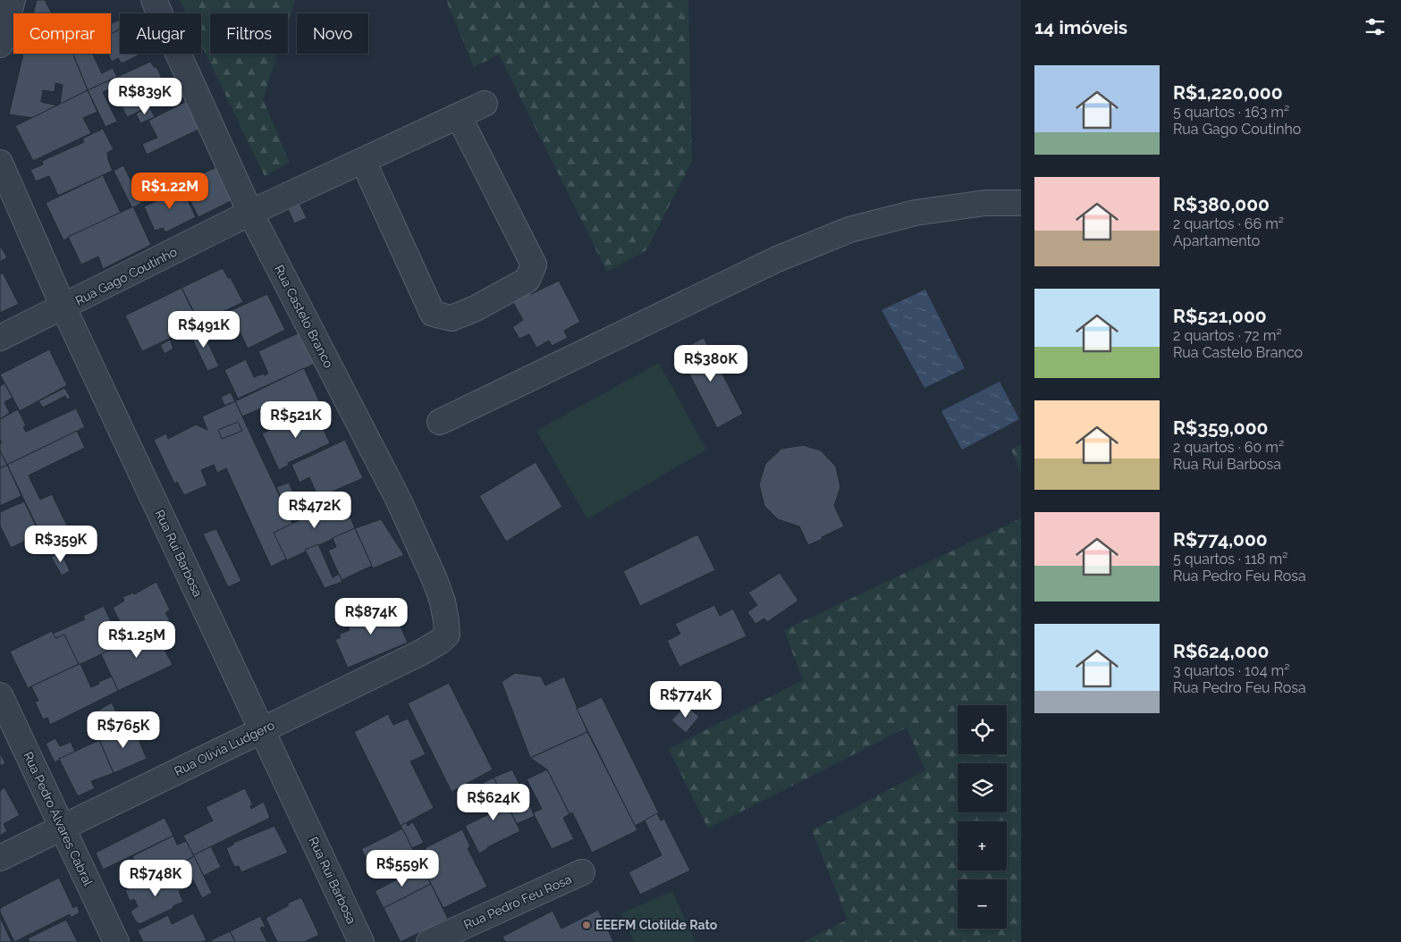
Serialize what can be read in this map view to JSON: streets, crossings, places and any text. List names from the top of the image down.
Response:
{
  "streets": {
    "street": [
      "Rua Gago Coutinho",
      "Rua Castelo Branco",
      "Rua Rui Barbosa",
      "Rua Olivia Ludgero",
      "Rua Pedro Álvares Cabral",
      "Rua Pedro Feu Rosa"
    ]
  },
  "crossings": [
    ["Rua Gago Coutinho", "Rua Castelo Branco"],
    ["Rua Gago Coutinho", "Rua Rui Barbosa"],
    ["Rua Castelo Branco", "Rua Olivia Ludgero"],
    ["Rua Rui Barbosa", "Rua Olivia Ludgero"],
    ["Rua Olivia Ludgero", "Rua Pedro Álvares Cabral"]
  ],
  "places": ["EEEFM Clotilde Rato"],
  "page": {
    "heading": "14 imóveis",
    "chip": [
      "Comprar",
      "Alugar",
      "Filtros",
      "Novo"
    ],
    "list": [
      {
        "name": "R$1,220,000",
        "note": "5 quartos · 163 m² · Rua Gago Coutinho"
      },
      {
        "name": "R$380,000",
        "note": "2 quartos · 66 m² · Apartamento"
      },
      {
        "name": "R$521,000",
        "note": "2 quartos · 72 m² · Rua Castelo Branco"
      },
      {
        "name": "R$359,000",
        "note": "2 quartos · 60 m² · Rua Rui Barbosa"
      },
      {
        "name": "R$774,000",
        "note": "5 quartos · 118 m² · Rua Pedro Feu Rosa"
      },
      {
        "name": "R$624,000",
        "note": "3 quartos · 104 m² · Rua Pedro Feu Rosa"
      }
    ],
    "price": [
      "R$839K",
      "R$1.22M",
      "R$491K",
      "R$380K",
      "R$521K",
      "R$472K",
      "R$359K",
      "R$874K",
      "R$1.25M",
      "R$774K",
      "R$765K",
      "R$624K",
      "R$559K",
      "R$748K"
    ],
    "map_buttons": ["+", "−"]
  }
}
